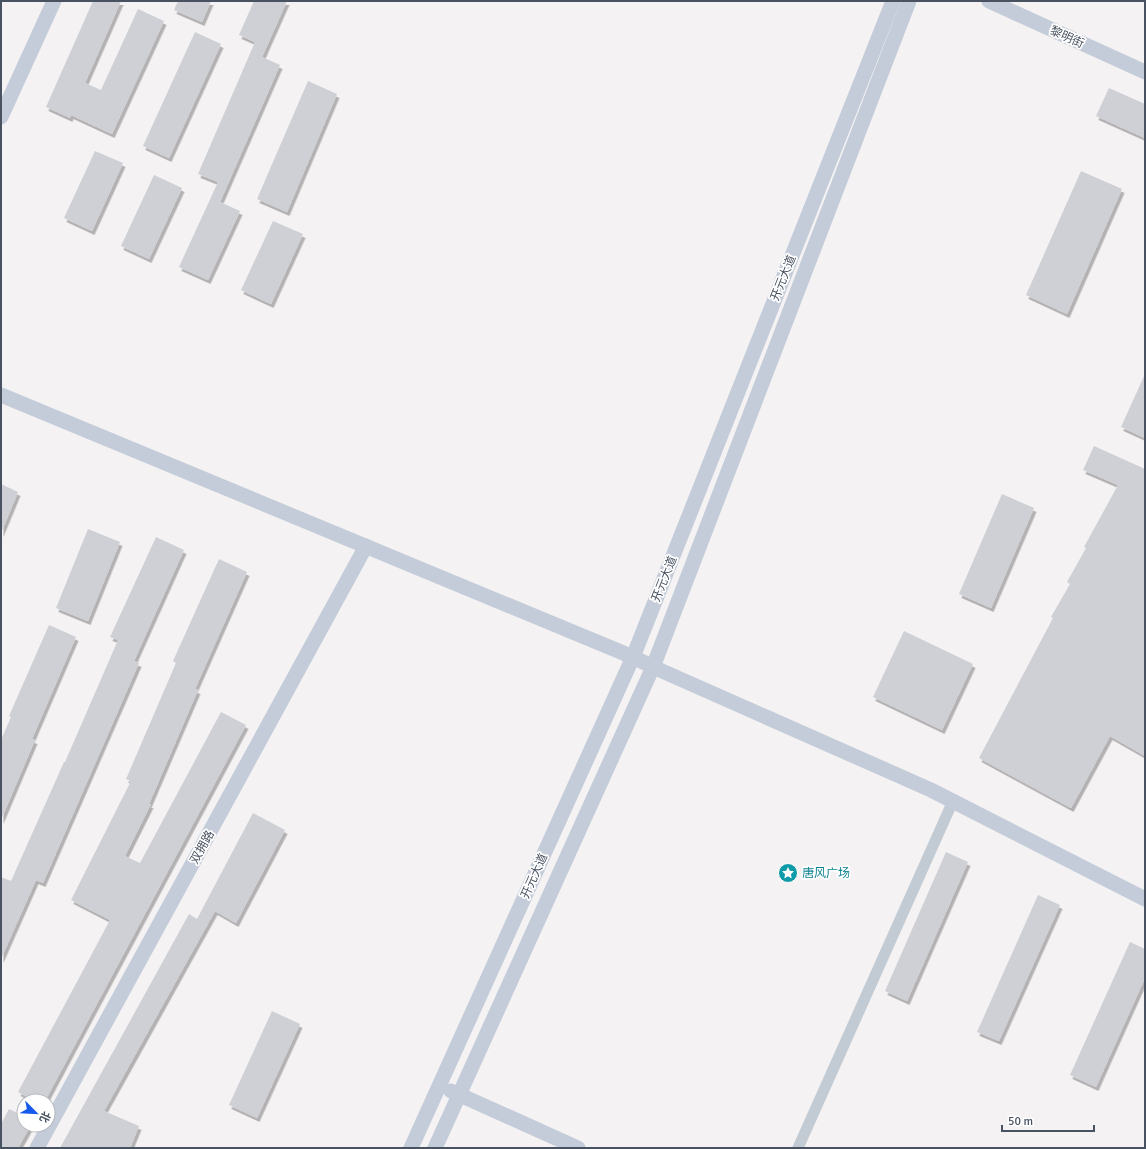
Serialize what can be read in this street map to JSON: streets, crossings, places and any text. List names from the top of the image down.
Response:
{
  "streets": {
    "main road": ["黎明街", "开元大道", "双拥路"]
  },
  "places": {
    "place": ["唐风广场"]
  },
  "scale_bar": "50 m",
  "north": "bottom right"
}
